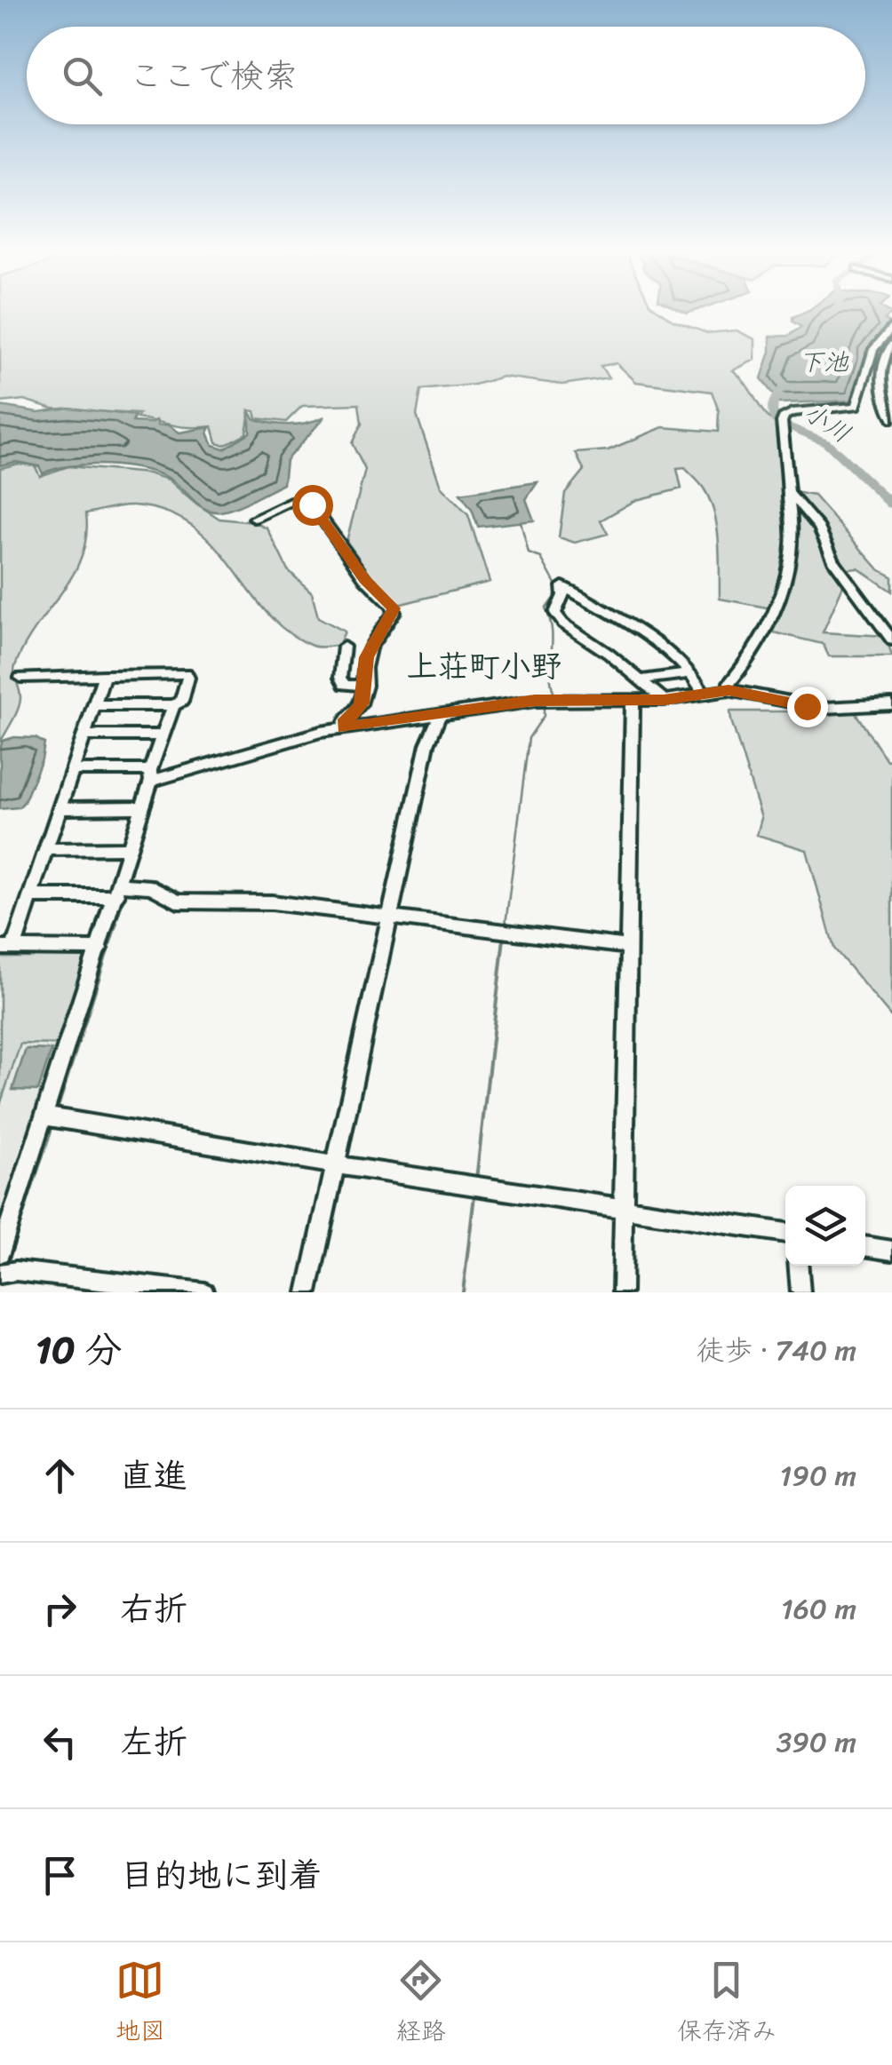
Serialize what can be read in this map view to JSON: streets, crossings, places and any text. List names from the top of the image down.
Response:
{
  "districts": ["上荘町小野"],
  "water": ["下池", "小川"],
  "page": {
    "search": "ここで検索",
    "heading": ["10 分", "徒歩 · 740 m"],
    "list": [
      ["直進", "190 m"],
      ["右折", "160 m"],
      ["左折", "390 m"],
      "目的地に到着"
    ],
    "nav": ["地図", "経路", "保存済み"]
  }
}
